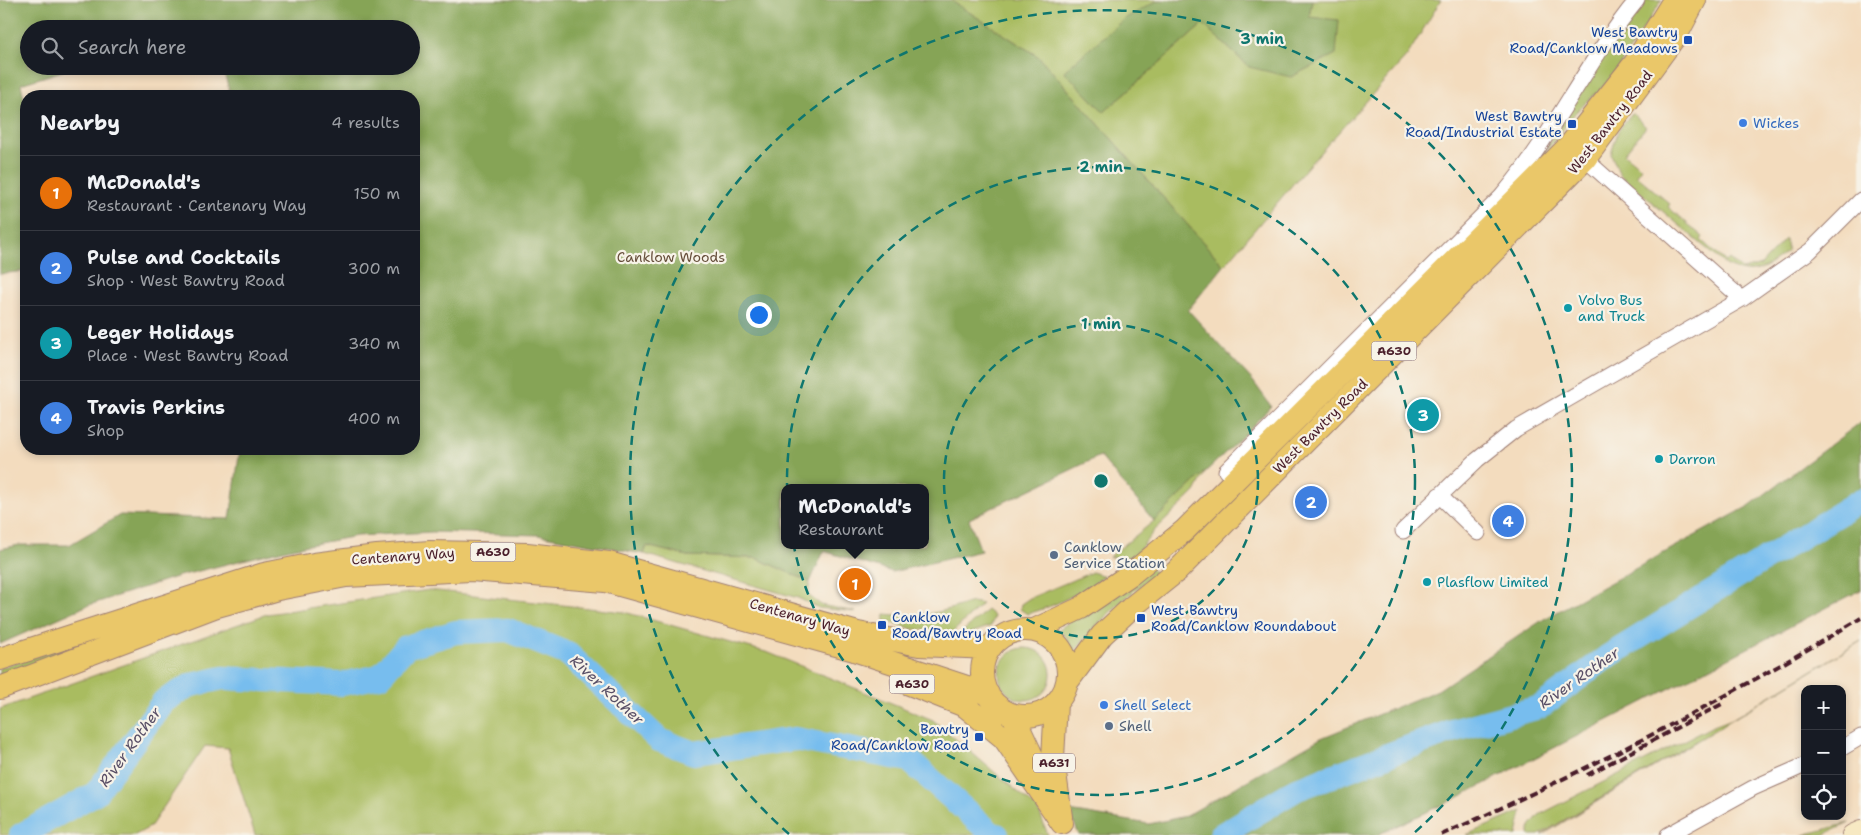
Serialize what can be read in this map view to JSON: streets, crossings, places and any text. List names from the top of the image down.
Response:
{
  "streets": {
    "main road": [
      "West Bawtry Road",
      "A630",
      "Centenary Way",
      "A631"
    ]
  },
  "crossings": [
    ["West Bawtry Road", "A630"],
    ["West Bawtry Road", "Centenary Way"],
    ["West Bawtry Road", "A631"],
    ["A630", "Centenary Way"],
    ["A630", "A631"],
    ["Centenary Way", "A631"]
  ],
  "water": ["River Rother"],
  "parks": ["Canklow Woods"],
  "places": {
    "transit": [
      "West Bawtry Road/Canklow Meadows",
      "West Bawtry Road/Industrial Estate",
      "West Bawtry Road/Canklow Roundabout",
      "Canklow Road/Bawtry Road",
      "Bawtry Road/Canklow Road"
    ],
    "other": [
      "Wickes",
      "Volvo Bus and Truck",
      "Darron",
      "Canklow Service Station",
      "Plasflow Limited",
      "Shell Select",
      "Shell"
    ]
  },
  "page": {
    "search": "Search here",
    "heading": ["Nearby", "4 results"],
    "list": [
      {
        "mark": "1",
        "name": "McDonald's",
        "note": "Restaurant · Centenary Way",
        "value": "150 m"
      },
      {
        "mark": "2",
        "name": "Pulse and Cocktails",
        "note": "Shop · West Bawtry Road",
        "value": "300 m"
      },
      {
        "mark": "3",
        "name": "Leger Holidays",
        "note": "Place · West Bawtry Road",
        "value": "340 m"
      },
      {
        "mark": "4",
        "name": "Travis Perkins",
        "note": "Shop",
        "value": "400 m"
      }
    ],
    "pins": [
      "3",
      "2",
      "4",
      "1"
    ],
    "popup": ["McDonald's", "Restaurant"],
    "map_buttons": ["+", "−"]
  },
  "rings": ["3 min", "2 min", "1 min"]
}
